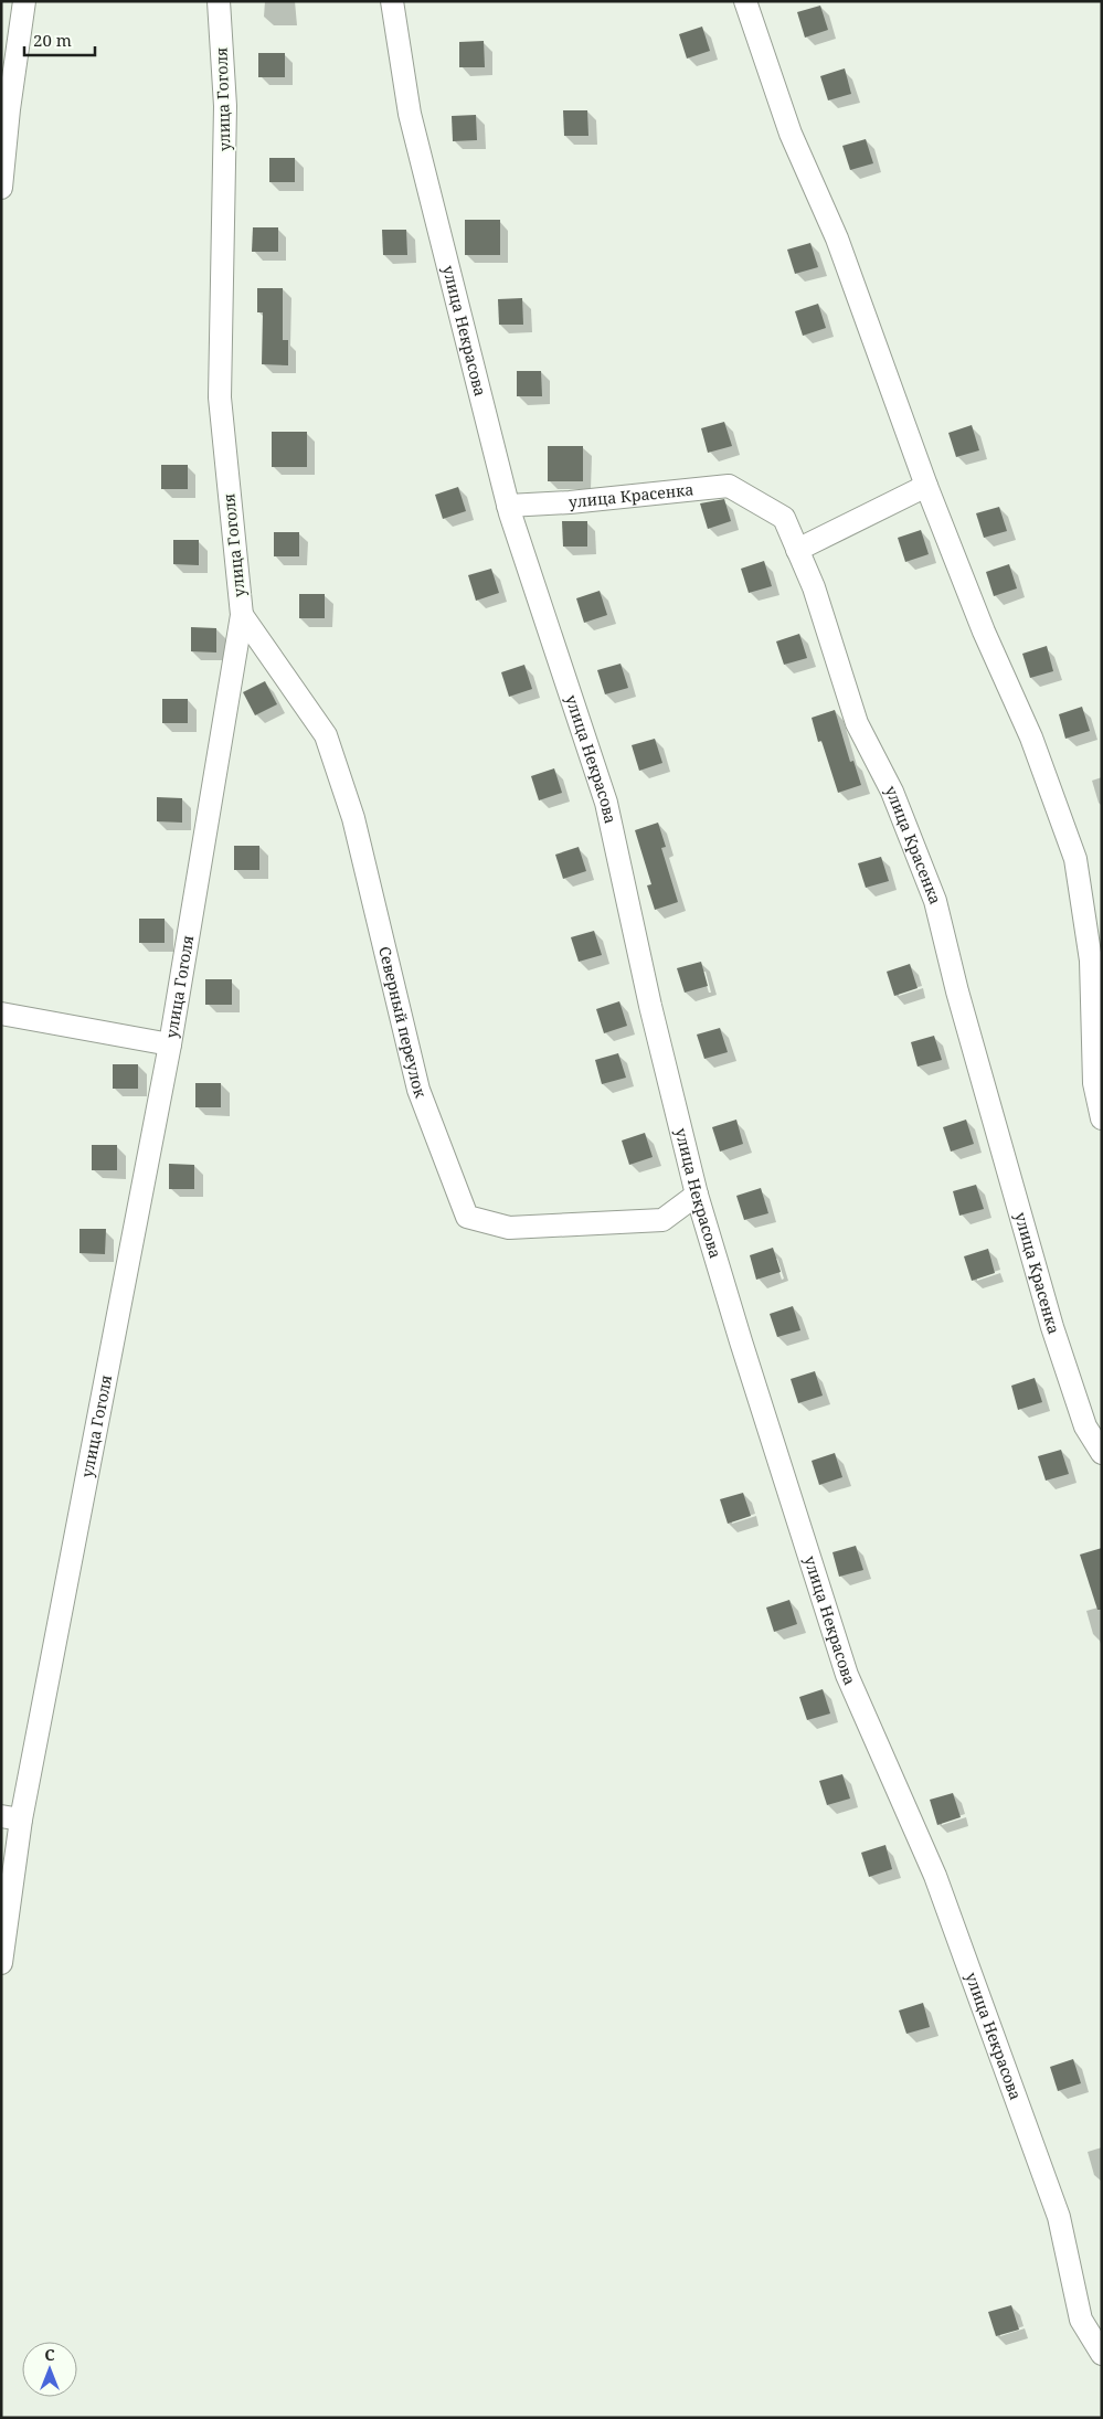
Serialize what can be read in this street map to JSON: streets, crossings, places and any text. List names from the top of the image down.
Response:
{
  "streets": {
    "street": [
      "улица Гоголя",
      "улица Некрасова",
      "улица Красенка",
      "Северный переулок"
    ]
  },
  "crossings": [
    ["улица Гоголя", "Северный переулок"],
    ["улица Некрасова", "улица Красенка"],
    ["улица Некрасова", "Северный переулок"]
  ],
  "scale_bar": "20 m",
  "north": "top"
}
